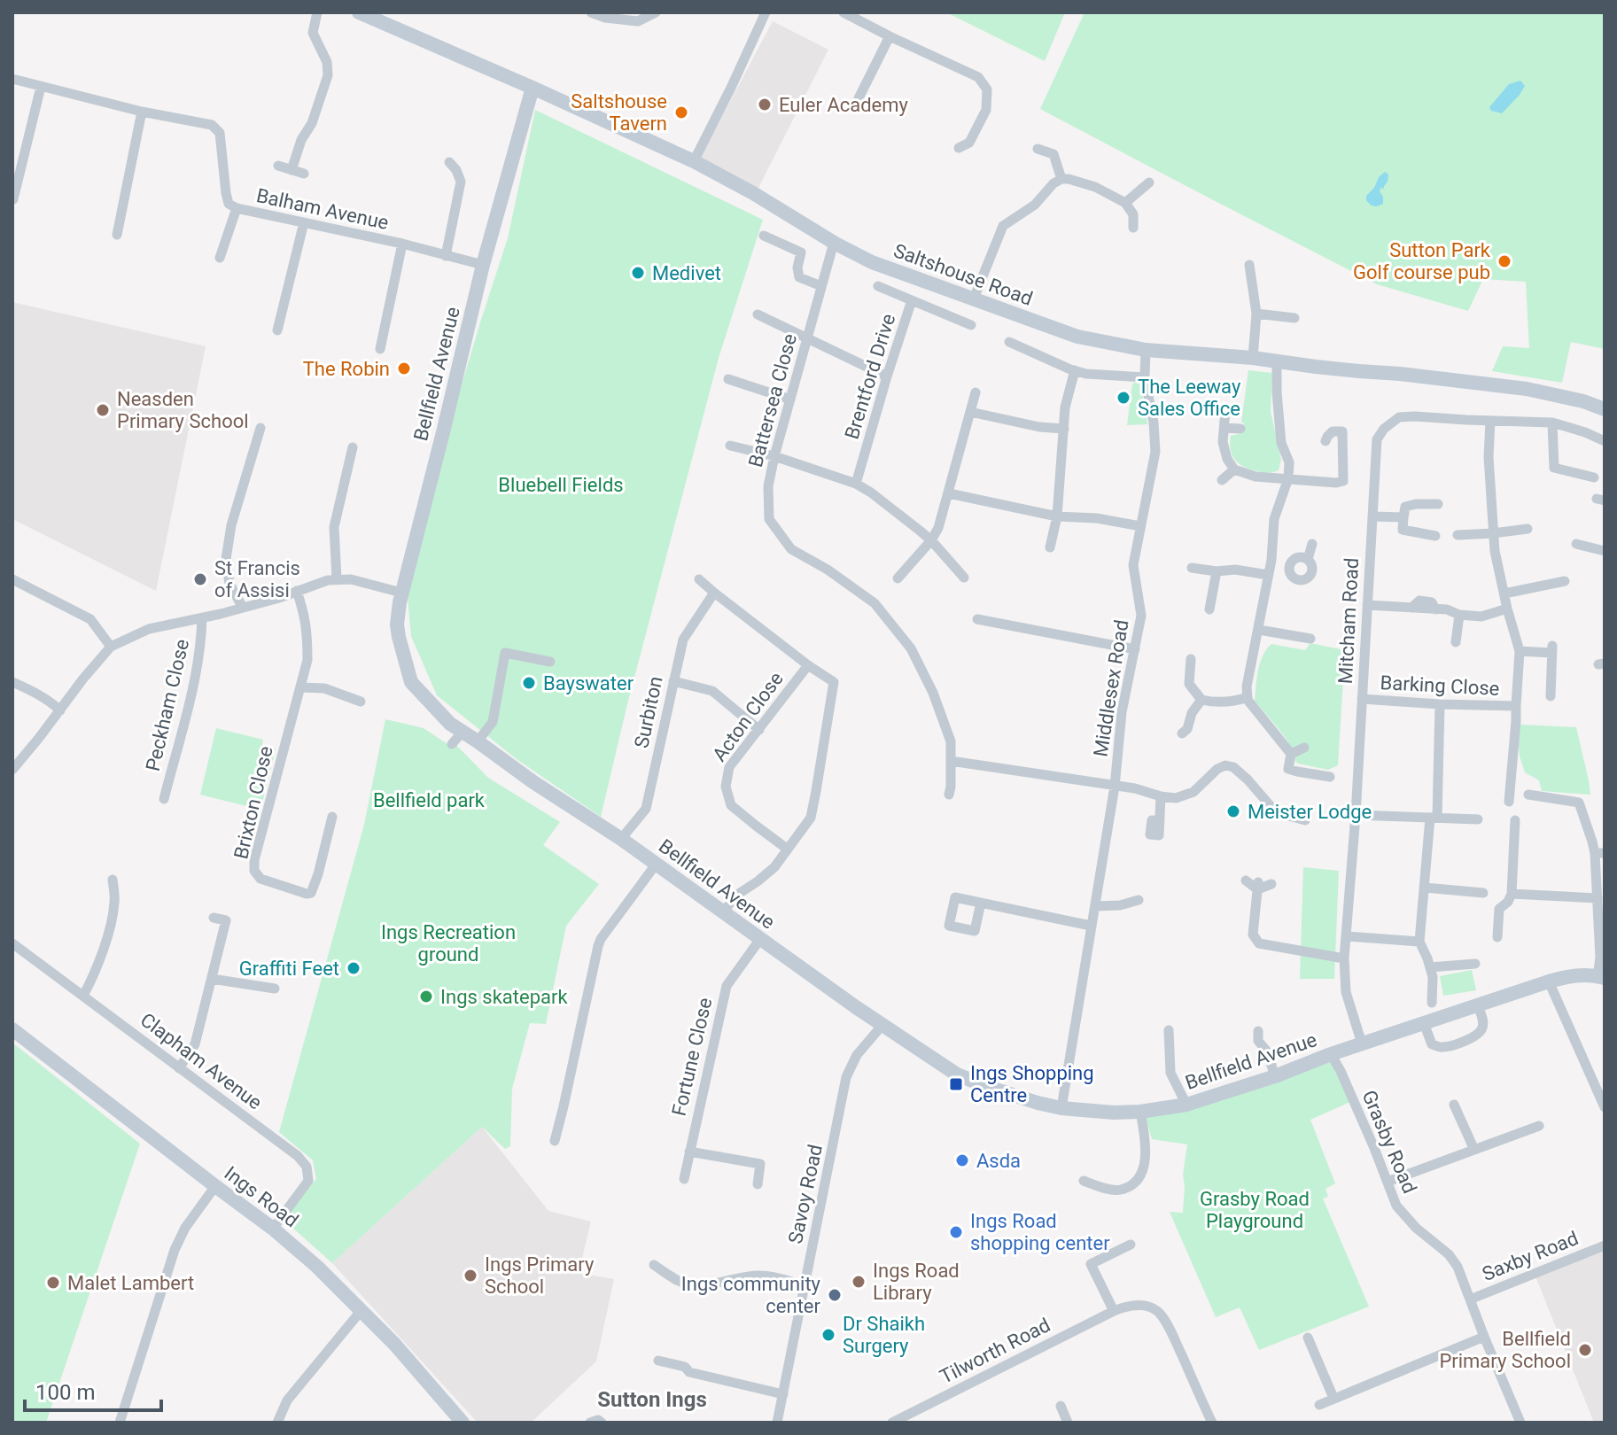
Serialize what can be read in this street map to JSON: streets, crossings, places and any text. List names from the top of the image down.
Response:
{
  "streets": {
    "street": [
      "Balham Avenue",
      "Saltshouse Road",
      "Bellfield Avenue",
      "Brentford Drive",
      "Battersea Close",
      "Mitcham Road",
      "Barking Close",
      "Middlesex Road",
      "Peckham Close",
      "Surbiton",
      "Acton Close",
      "Brixton Close",
      "Fortune Close",
      "Clapham Avenue",
      "Grasby Road",
      "Savoy Road",
      "Ings Road",
      "Saxby Road",
      "Tilworth Road"
    ]
  },
  "crossings": [
    ["Balham Avenue", "Bellfield Avenue"],
    ["Saltshouse Road", "Bellfield Avenue"],
    ["Saltshouse Road", "Battersea Close"],
    ["Saltshouse Road", "Middlesex Road"],
    ["Bellfield Avenue", "Mitcham Road"],
    ["Bellfield Avenue", "Middlesex Road"],
    ["Bellfield Avenue", "Surbiton"],
    ["Bellfield Avenue", "Fortune Close"],
    ["Bellfield Avenue", "Grasby Road"],
    ["Bellfield Avenue", "Savoy Road"],
    ["Mitcham Road", "Barking Close"],
    ["Clapham Avenue", "Ings Road"],
    ["Grasby Road", "Saxby Road"]
  ],
  "districts": ["Sutton Ings"],
  "parks": [
    "Bluebell Fields",
    "Bellfield park",
    "Ings Recreation ground",
    "Grasby Road Playground"
  ],
  "places": {
    "other": [
      "Euler Academy",
      "Saltshouse Tavern",
      "Sutton Park Golf course pub",
      "Medivet",
      "The Robin",
      "The Leeway Sales Office",
      "Neasden Primary School",
      "St Francis of Assisi",
      "Bayswater",
      "Meister Lodge",
      "Graffiti Feet",
      "Ings skatepark",
      "Asda",
      "Ings Road shopping center",
      "Ings Primary School",
      "Ings Road Library",
      "Malet Lambert",
      "Ings community center",
      "Dr Shaikh Surgery",
      "Bellfield Primary School"
    ],
    "transit": ["Ings Shopping Centre"]
  },
  "scale_bar": "100 m"
}
